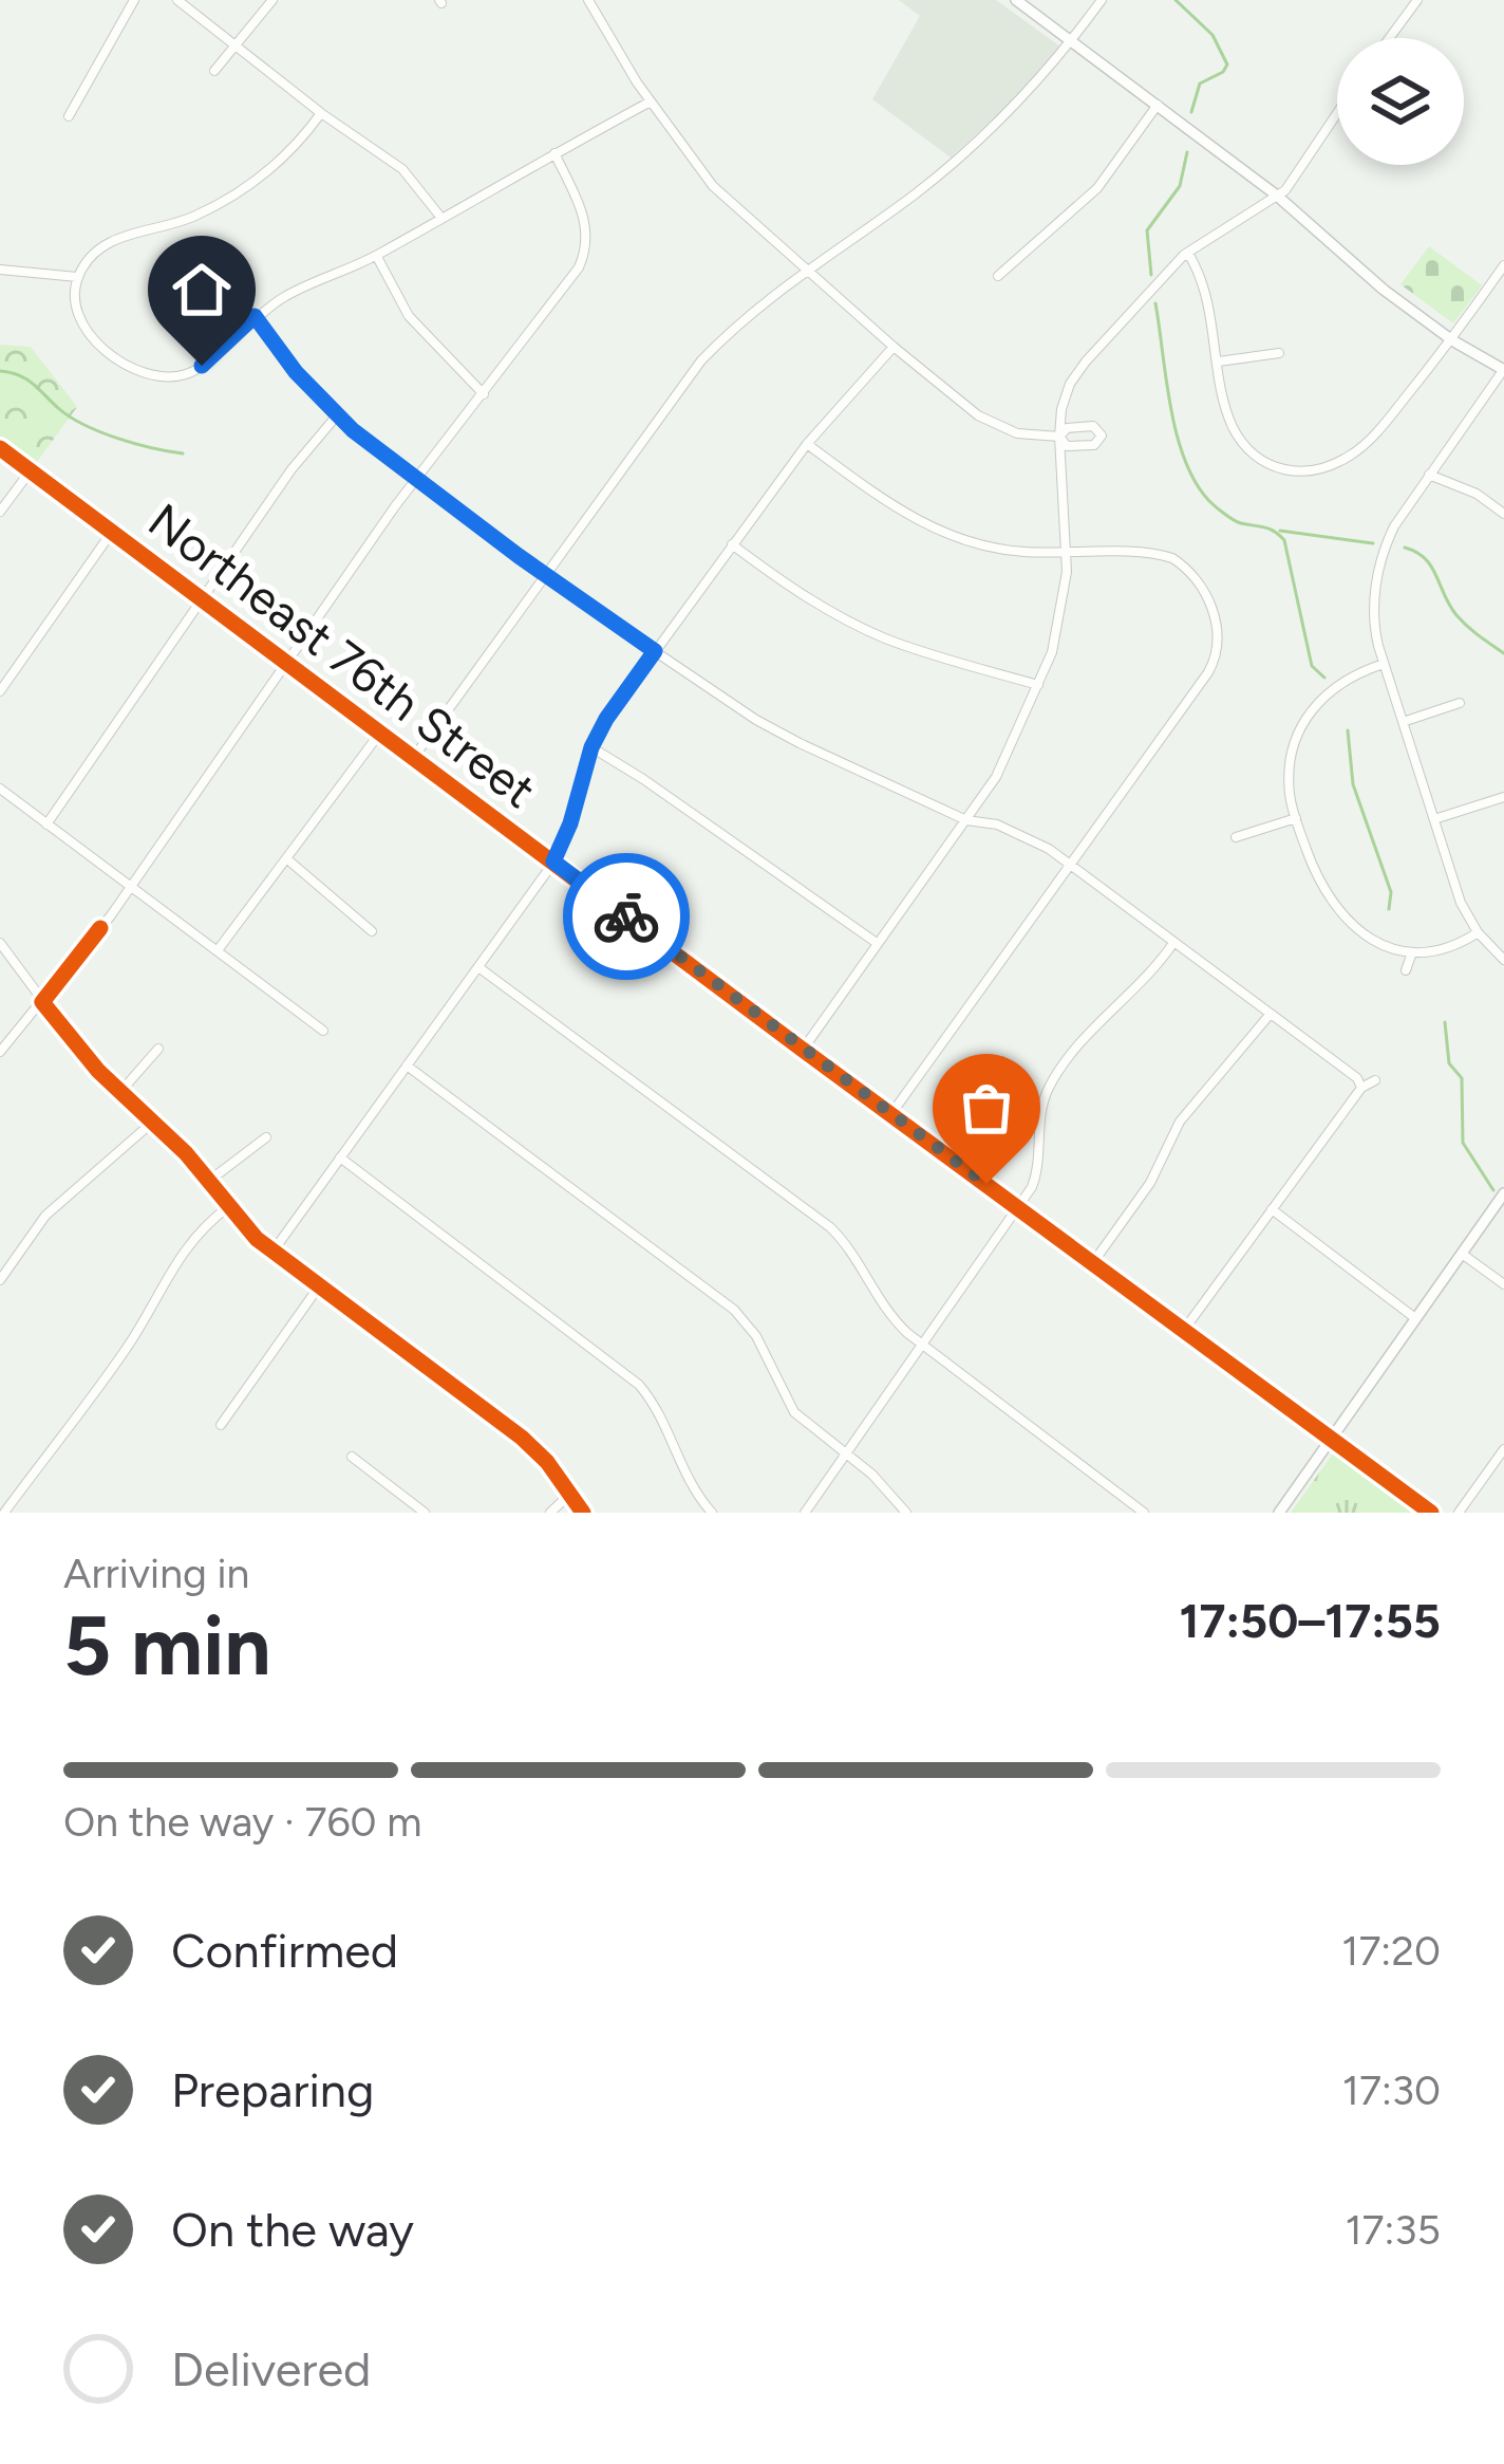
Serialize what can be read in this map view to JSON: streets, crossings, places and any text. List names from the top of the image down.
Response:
{
  "streets": {
    "street": ["Northeast 76th Street"]
  },
  "page": {
    "heading": ["5 min", "Arriving in", "17:50–17:55"],
    "bar": "On the way · 760 m",
    "list": [
      ["Confirmed", "17:20"],
      ["Preparing", "17:30"],
      ["On the way", "17:35"],
      "Delivered"
    ]
  }
}
